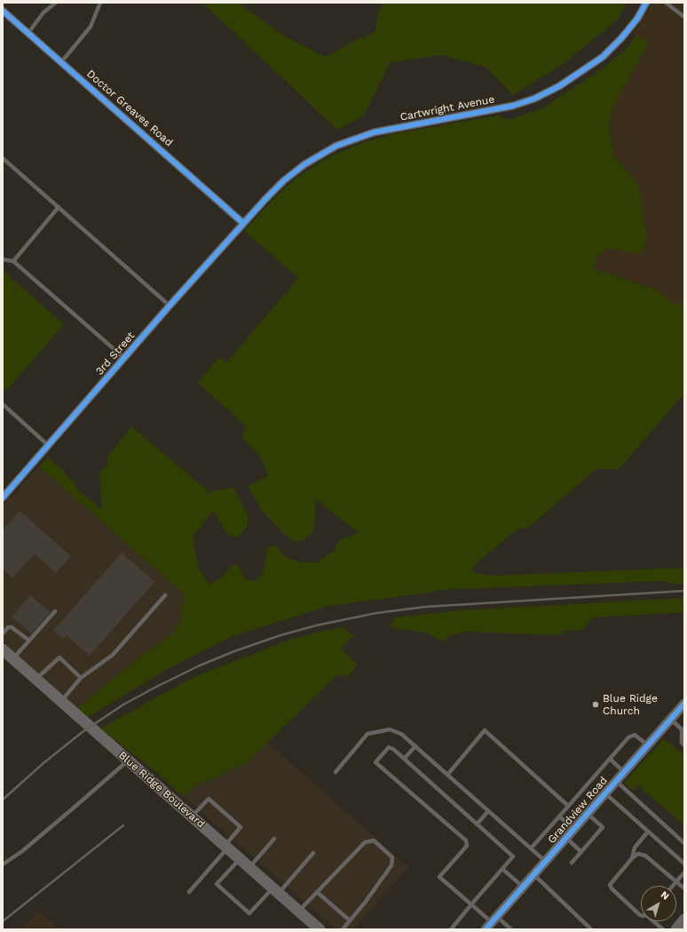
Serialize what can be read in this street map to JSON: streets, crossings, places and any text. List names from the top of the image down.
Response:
{
  "streets": {
    "main road": ["Blue Ridge Boulevard"],
    "street": [
      "Doctor Greaves Road",
      "Cartwright Avenue",
      "3rd Street",
      "Grandview Road"
    ]
  },
  "crossings": [
    ["Doctor Greaves Road", "Cartwright Avenue"],
    ["Doctor Greaves Road", "3rd Street"],
    ["Cartwright Avenue", "3rd Street"]
  ],
  "places": ["Blue Ridge Church"],
  "north": "top right"
}
